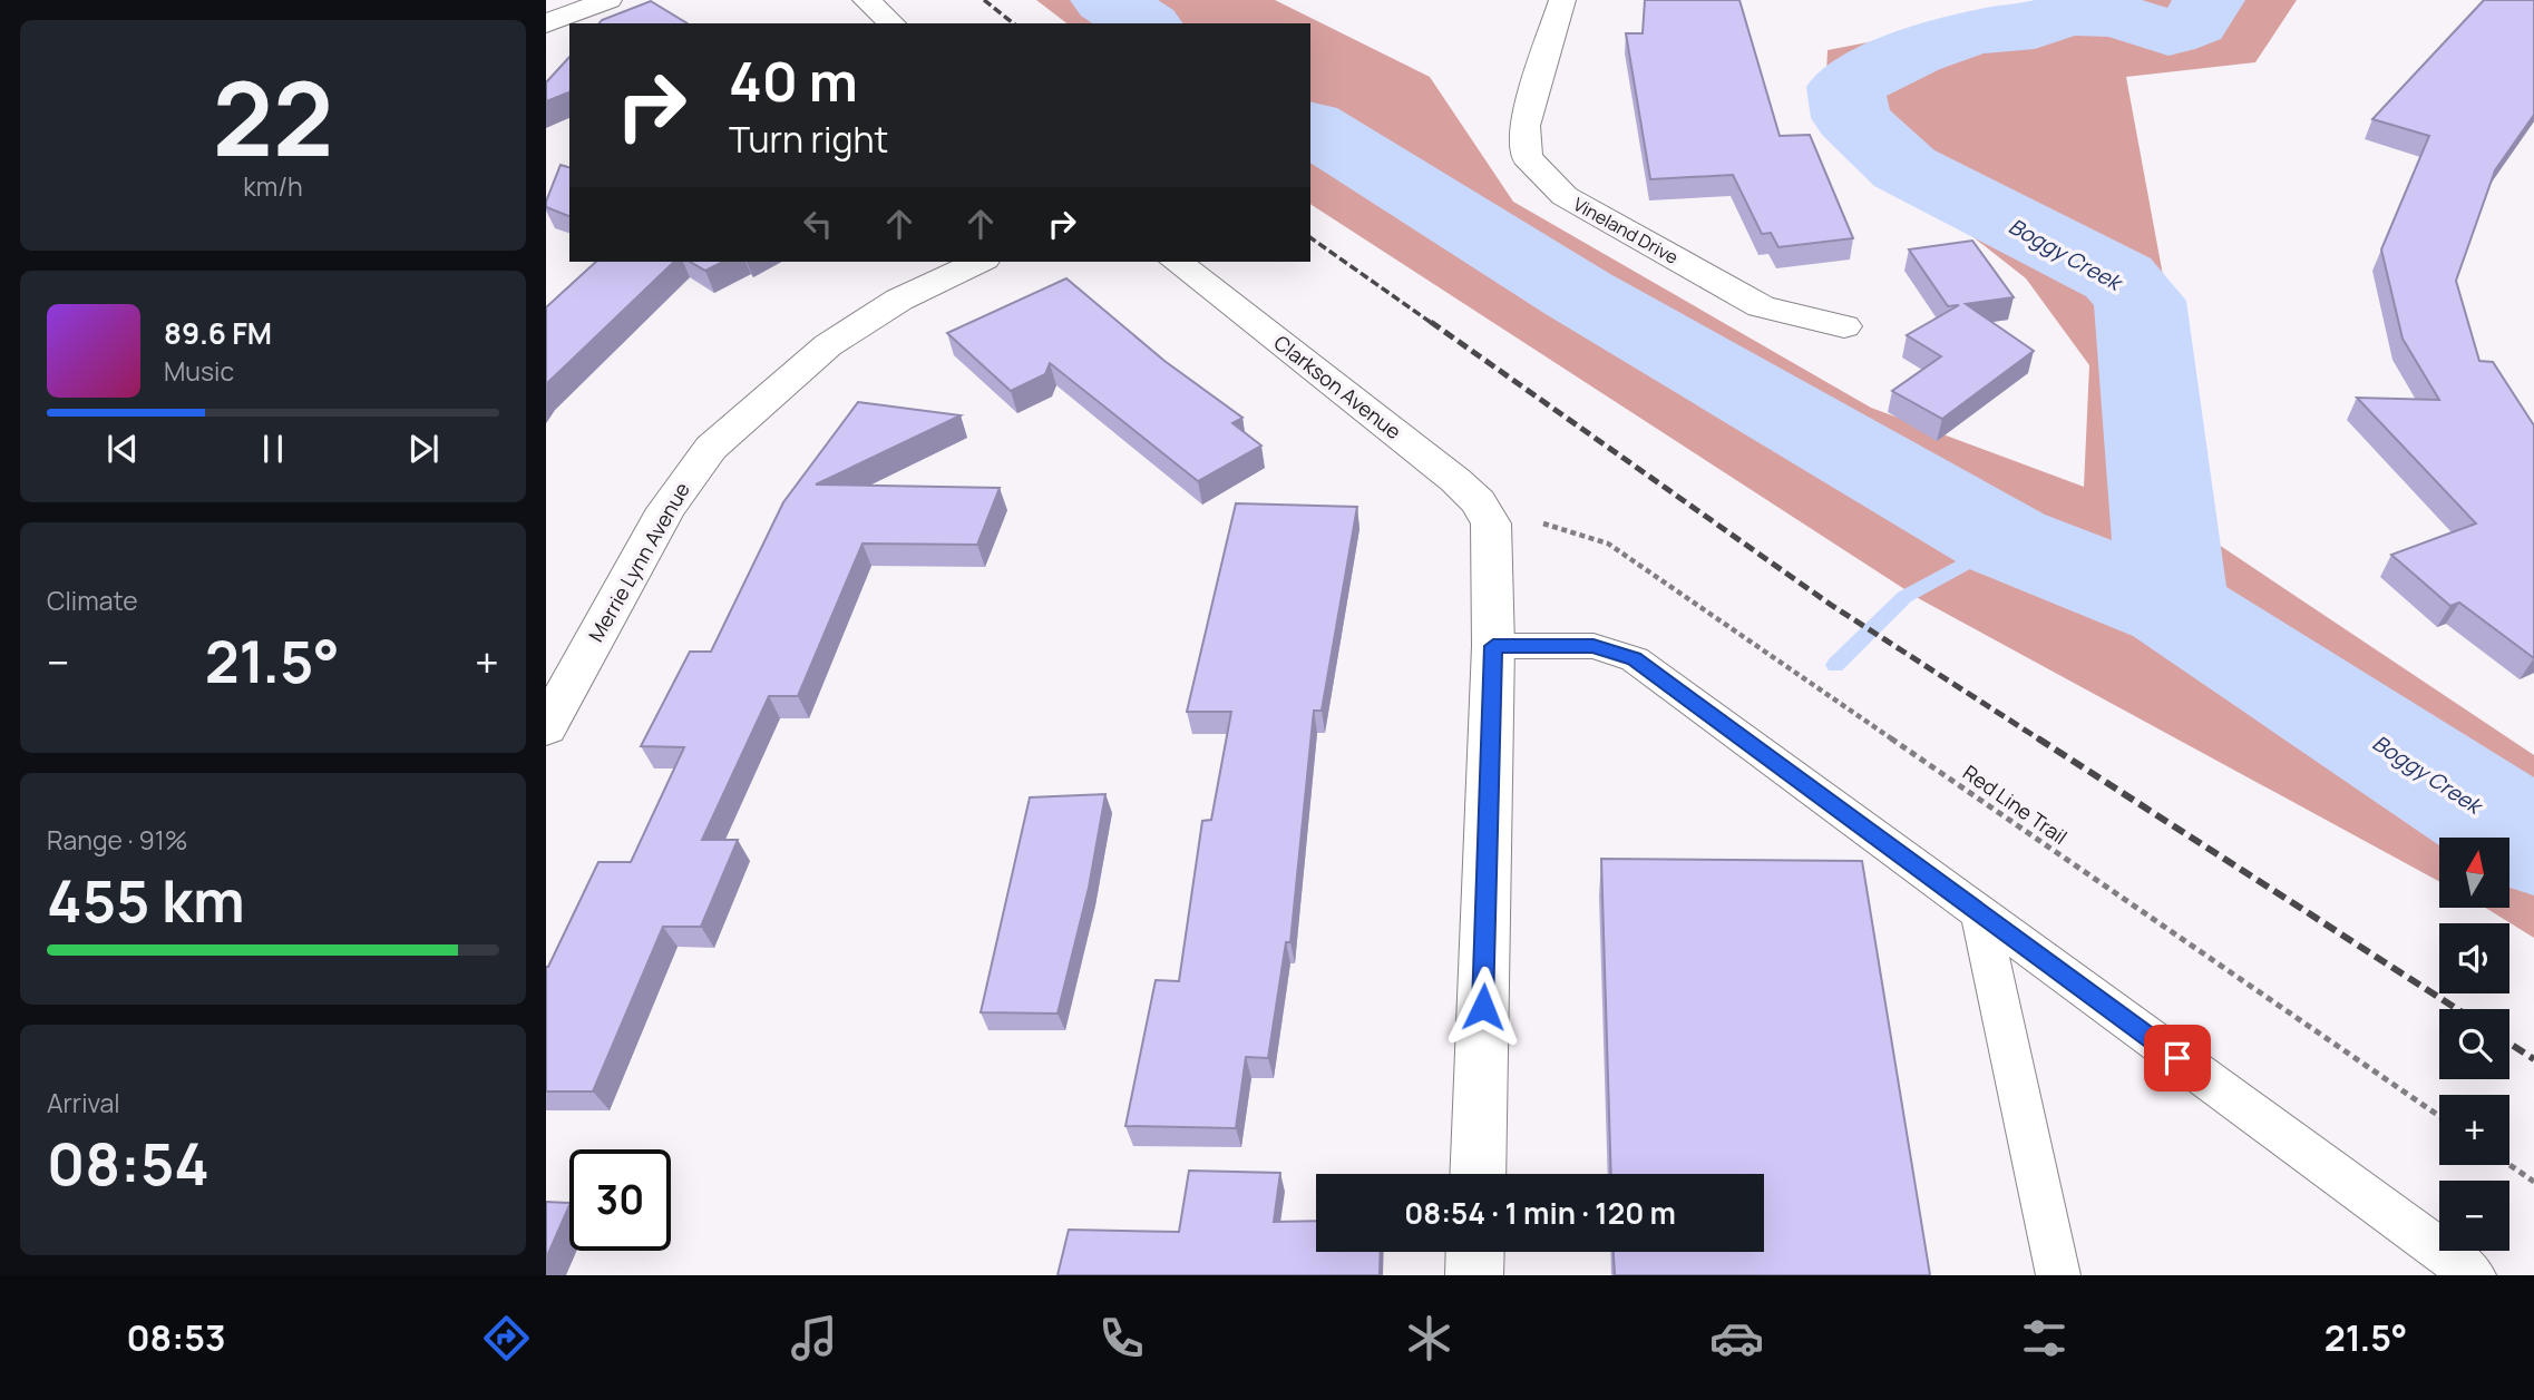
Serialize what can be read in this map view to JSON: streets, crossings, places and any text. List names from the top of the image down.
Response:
{
  "streets": {
    "street": ["Vineland Drive", "Clarkson Avenue", "Merrie Lynn Avenue"],
    "path": ["Red Line Trail"]
  },
  "water": ["Boggy Creek"],
  "north": "top",
  "page": {
    "tile": [
      ["22", "km/h"],
      "Climate",
      ["Range · 91%", "455 km"],
      ["Arrival", "08:54"]
    ],
    "turn": ["40 m", "Turn right"],
    "song": ["89.6 FM", "Music"],
    "heat": ["−", "21.5°", "+"],
    "map_buttons": ["+", "−"],
    "limit": "30",
    "trip": "08:54 · 1 min · 120 m",
    "tabs": ["08:53", "21.5°"]
  }
}
